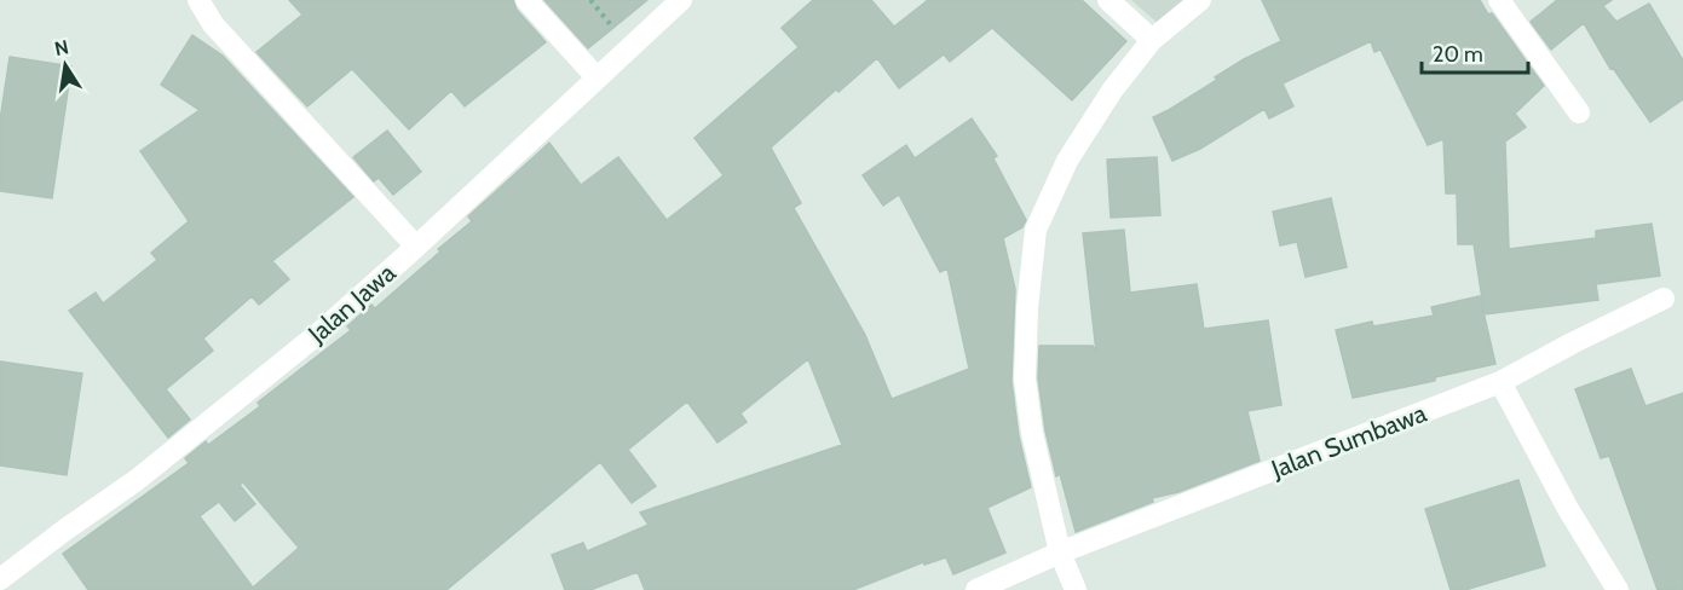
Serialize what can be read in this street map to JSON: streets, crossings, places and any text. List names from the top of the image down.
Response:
{
  "streets": {
    "street": ["Jalan Jawa", "Jalan Sumbawa"]
  },
  "scale_bar": "20 m",
  "north": "top"
}
